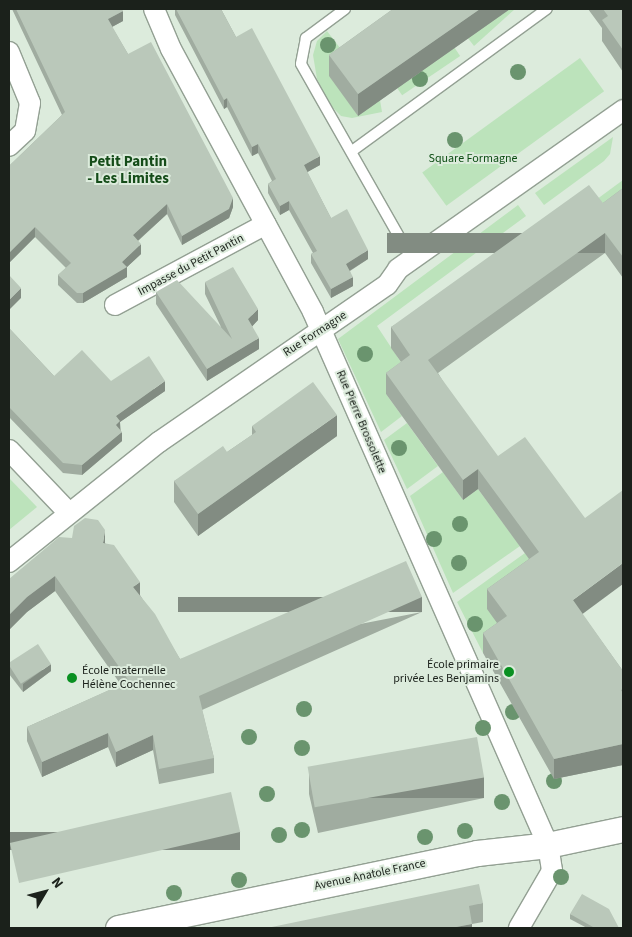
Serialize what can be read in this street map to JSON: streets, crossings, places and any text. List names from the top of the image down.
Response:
{
  "streets": {
    "street": [
      "Impasse du Petit Pantin",
      "Rue Formagne",
      "Rue Pierre Brossolette",
      "Avenue Anatole France"
    ]
  },
  "crossings": [
    ["Impasse du Petit Pantin", "Rue Pierre Brossolette"],
    ["Rue Formagne", "Rue Pierre Brossolette"],
    ["Rue Pierre Brossolette", "Avenue Anatole France"]
  ],
  "districts": ["Petit Pantin - Les Limites"],
  "parks": ["Square Formagne"],
  "places": ["École primaire privée Les Benjamins", "École maternelle Hélène Cochennec"],
  "north": "top right"
}
